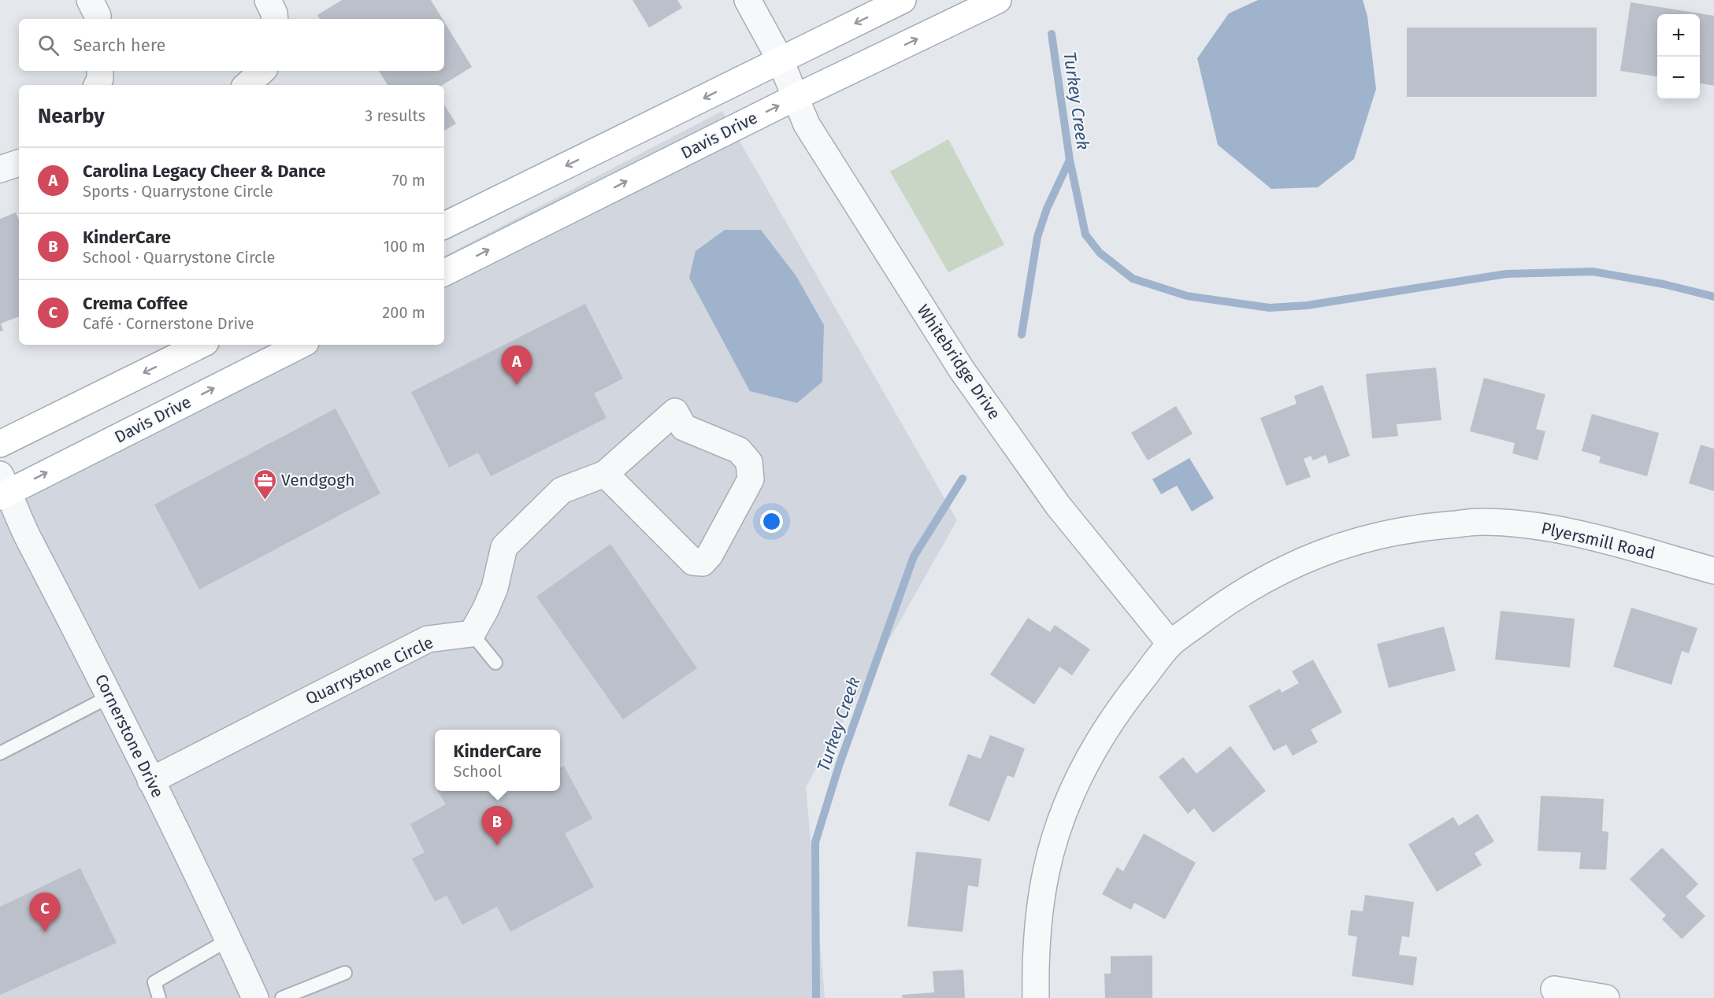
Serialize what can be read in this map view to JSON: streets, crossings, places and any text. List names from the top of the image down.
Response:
{
  "streets": {
    "main road": ["Davis Drive"],
    "street": [
      "Whitebridge Drive",
      "Plyersmill Road",
      "Quarrystone Circle",
      "Cornerstone Drive"
    ]
  },
  "crossings": [
    ["Davis Drive", "Whitebridge Drive"],
    ["Davis Drive", "Cornerstone Drive"],
    ["Whitebridge Drive", "Plyersmill Road"],
    ["Quarrystone Circle", "Cornerstone Drive"]
  ],
  "water": ["Turkey Creek"],
  "places": {
    "office": ["Vendgogh"]
  },
  "page": {
    "map_buttons": ["+", "−"],
    "search": "Search here",
    "heading": ["Nearby", "3 results"],
    "list": [
      {
        "mark": "A",
        "name": "Carolina Legacy Cheer & Dance",
        "note": "Sports · Quarrystone Circle",
        "value": "70 m"
      },
      {
        "mark": "B",
        "name": "KinderCare",
        "note": "School · Quarrystone Circle",
        "value": "100 m"
      },
      {
        "mark": "C",
        "name": "Crema Coffee",
        "note": "Café · Cornerstone Drive",
        "value": "200 m"
      }
    ],
    "pins": ["A", "B", "C"],
    "popup": ["KinderCare", "School"]
  }
}
